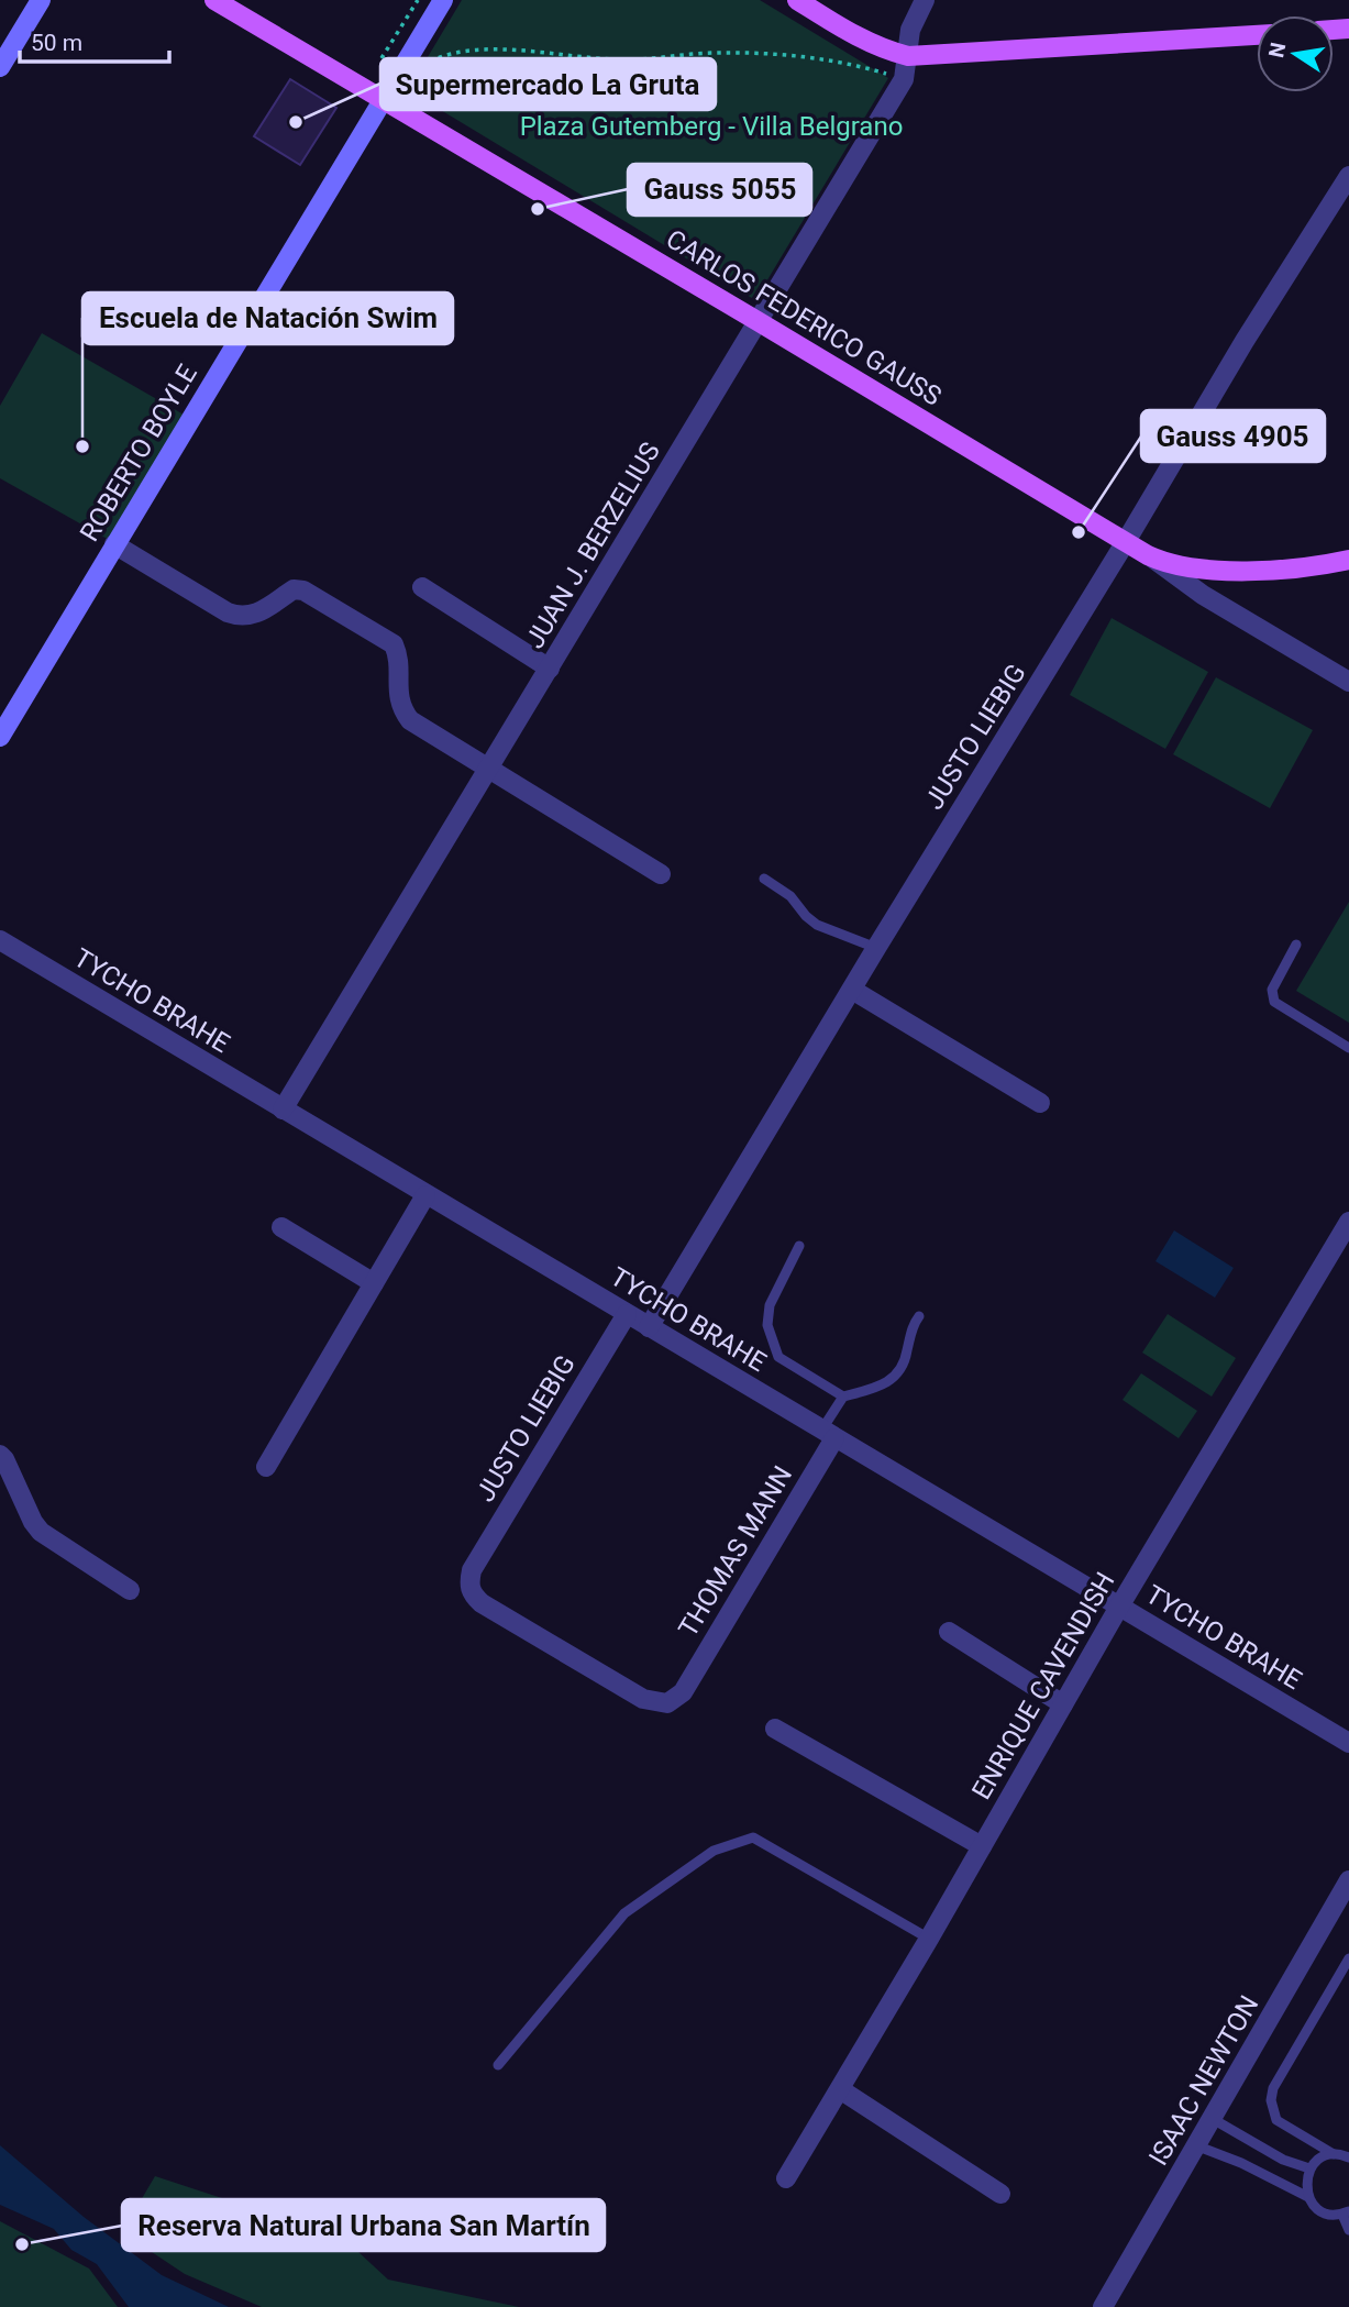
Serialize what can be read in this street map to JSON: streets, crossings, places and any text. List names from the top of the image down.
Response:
{
  "streets": {
    "main road": ["CARLOS FEDERICO GAUSS", "ROBERTO BOYLE"],
    "street": [
      "JUAN J. BERZELIUS",
      "JUSTO LIEBIG",
      "TYCHO BRAHE",
      "THOMAS MANN",
      "ENRIQUE CAVENDISH",
      "ISAAC NEWTON"
    ]
  },
  "crossings": [
    ["CARLOS FEDERICO GAUSS", "ROBERTO BOYLE"],
    ["CARLOS FEDERICO GAUSS", "JUAN J. BERZELIUS"],
    ["CARLOS FEDERICO GAUSS", "JUSTO LIEBIG"],
    ["JUAN J. BERZELIUS", "TYCHO BRAHE"],
    ["JUSTO LIEBIG", "TYCHO BRAHE"],
    ["JUSTO LIEBIG", "THOMAS MANN"],
    ["TYCHO BRAHE", "THOMAS MANN"],
    ["TYCHO BRAHE", "ENRIQUE CAVENDISH"]
  ],
  "parks": ["Plaza Gutemberg - Villa Belgrano"],
  "places": [
    "Supermercado La Gruta",
    "Gauss 5055",
    "Escuela de Natación Swim",
    "Gauss 4905",
    "Reserva Natural Urbana San Martín"
  ],
  "scale_bar": "50 m",
  "north": "left"
}
